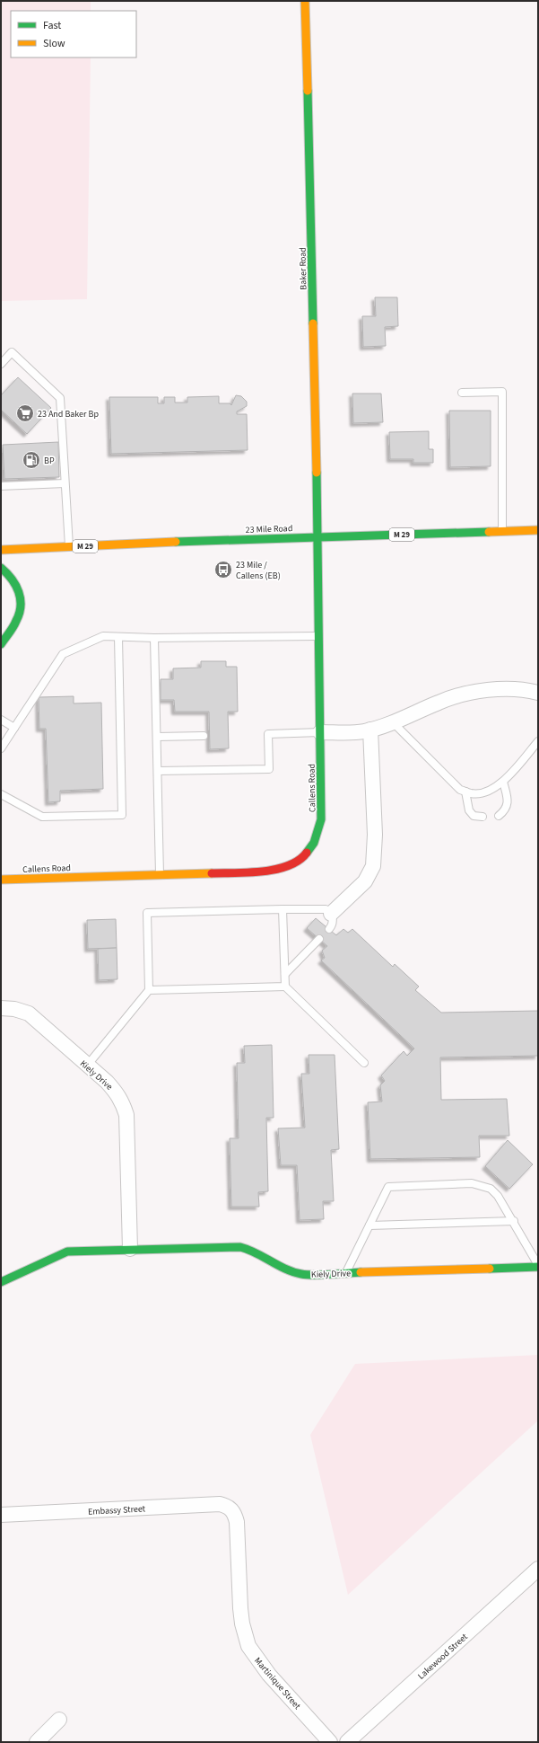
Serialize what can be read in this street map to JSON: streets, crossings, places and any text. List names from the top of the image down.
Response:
{
  "streets": {
    "street": [
      "Baker Road",
      "23 Mile Road",
      "M 29",
      "Callens Road",
      "Kiely Drive",
      "Embassy Street",
      "Lakewood Street",
      "Martinique Street"
    ]
  },
  "crossings": [
    ["Baker Road", "23 Mile Road"],
    ["Baker Road", "Callens Road"],
    ["23 Mile Road", "Callens Road"],
    ["Embassy Street", "Martinique Street"]
  ],
  "places": {
    "supermarket": ["23 And Baker Bp"],
    "fuel station": ["BP"],
    "bus stop": ["23 Mile / Callens (EB)"]
  },
  "legend": ["Fast", "Slow"]
}
